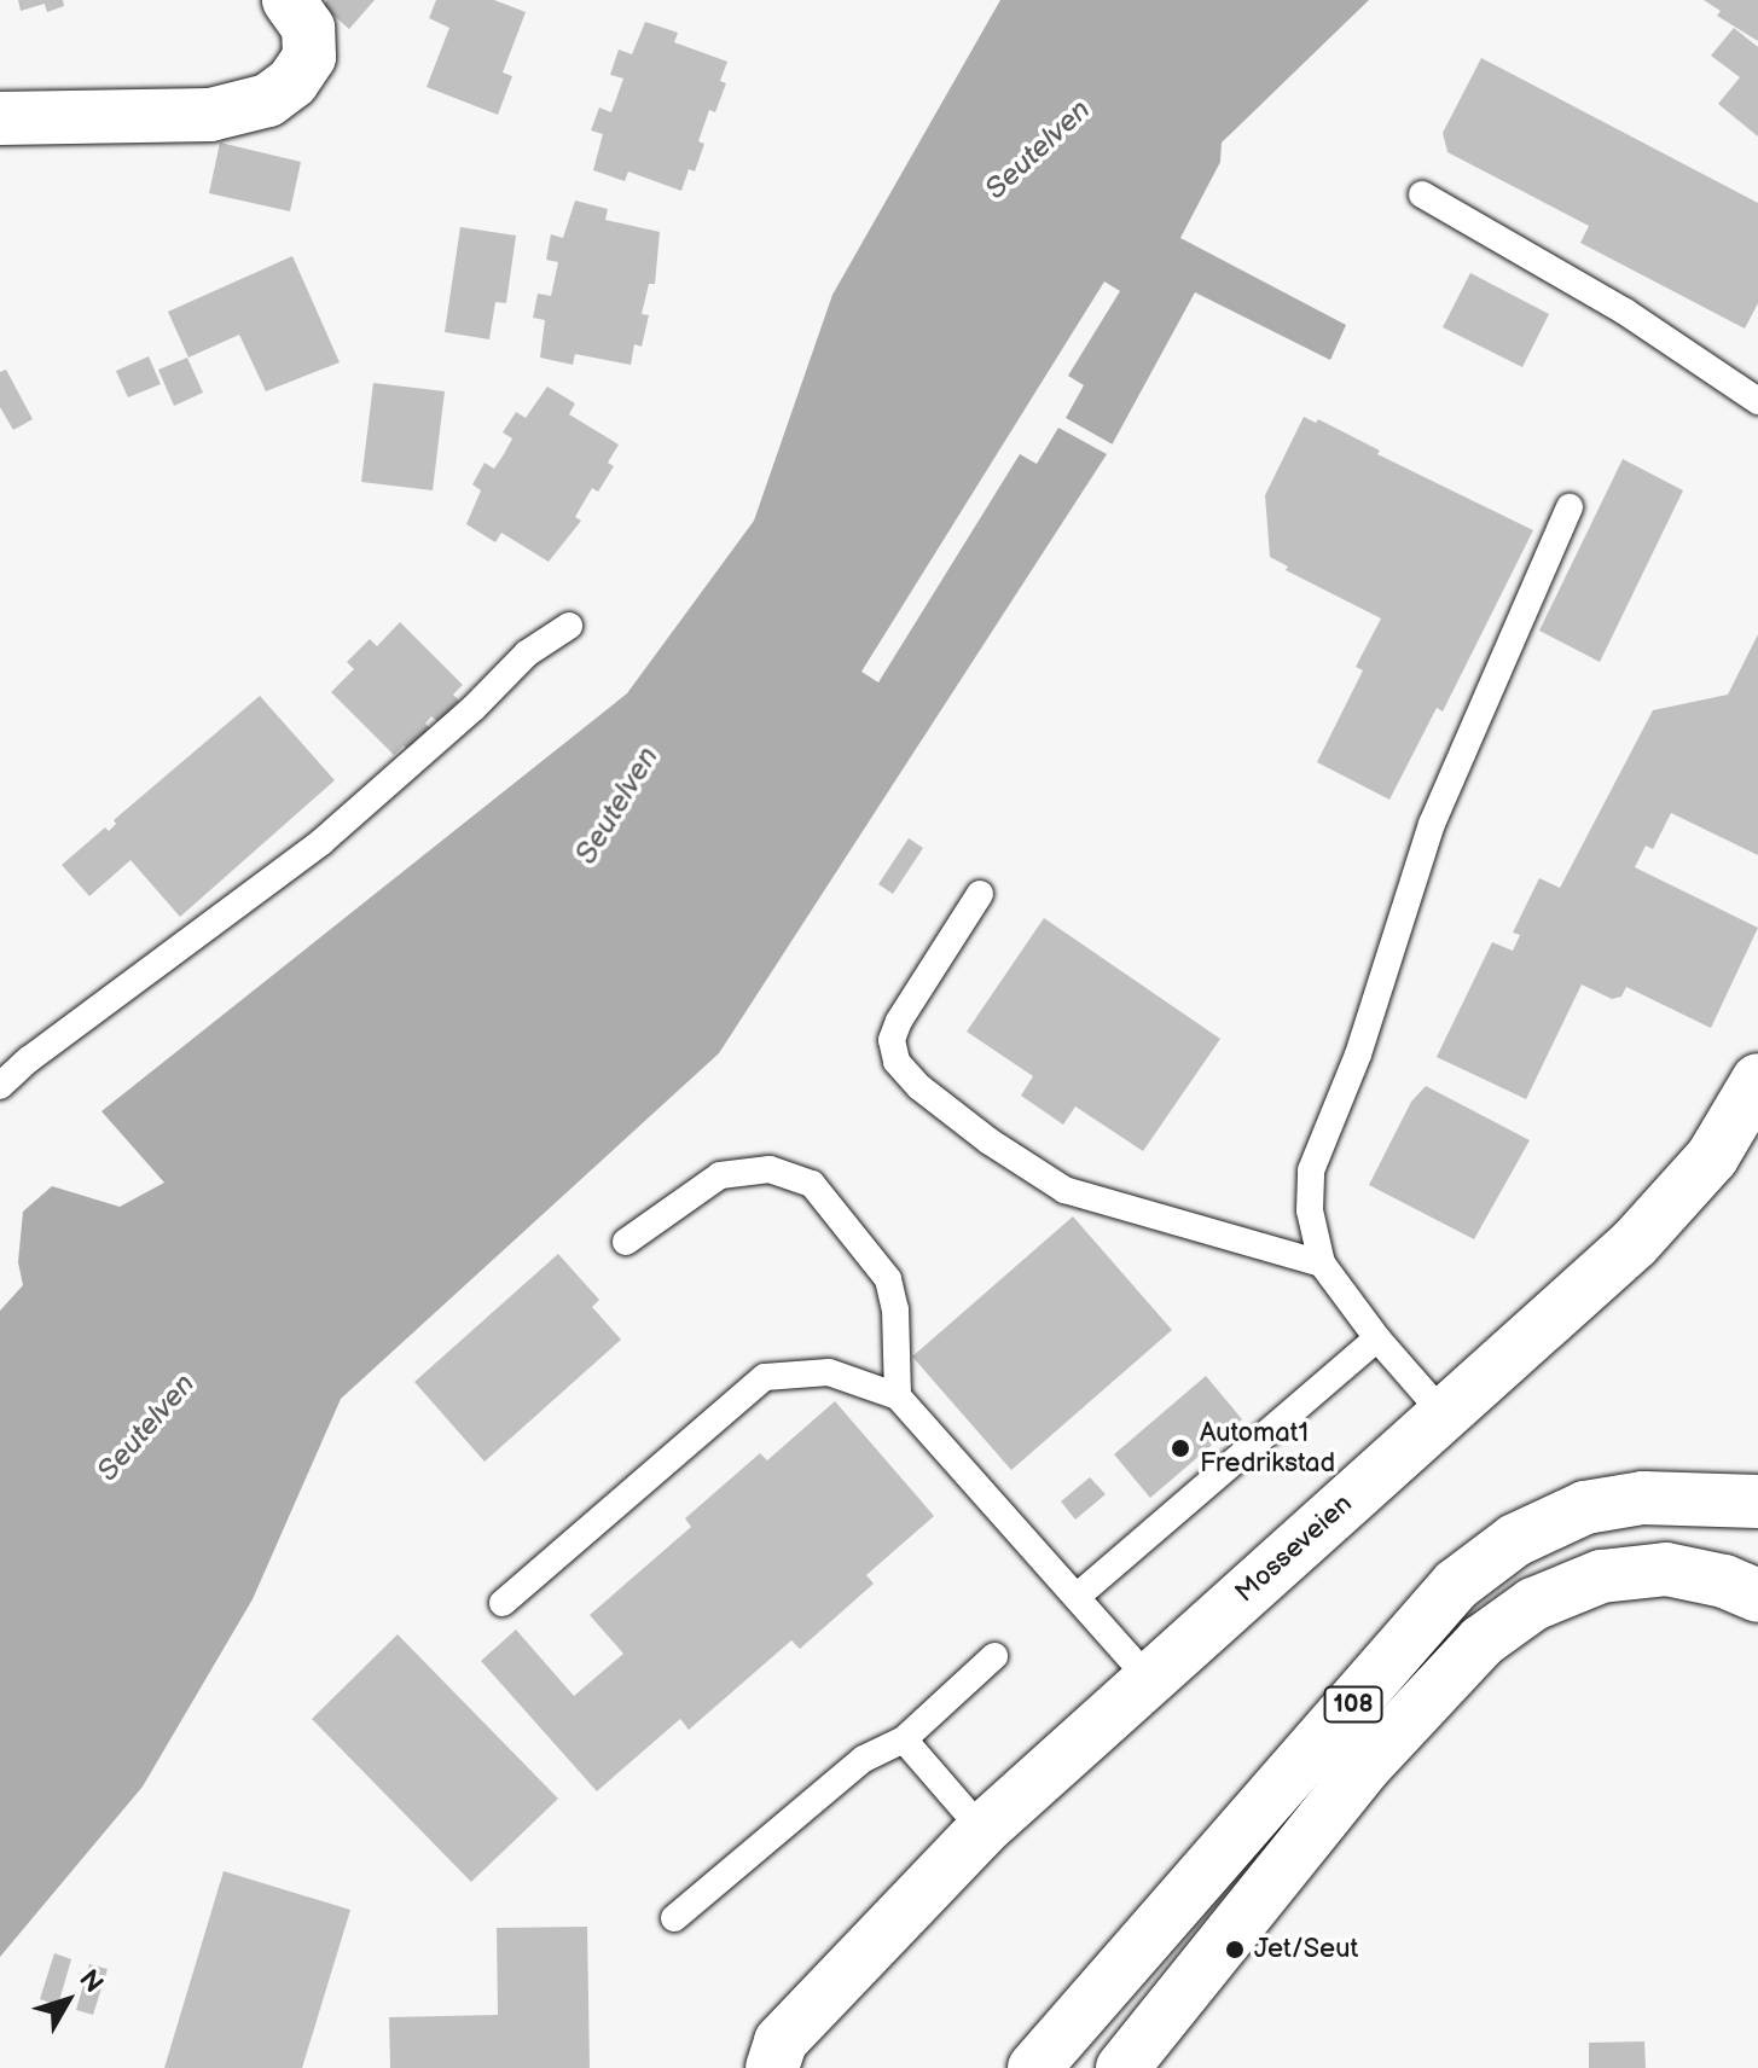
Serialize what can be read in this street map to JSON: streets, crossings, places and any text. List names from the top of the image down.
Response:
{
  "streets": {
    "street": ["Mosseveien", "108"]
  },
  "water": ["Seutelven"],
  "places": ["Automat1 Fredrikstad", "Jet/Seut"],
  "north": "top right"
}
